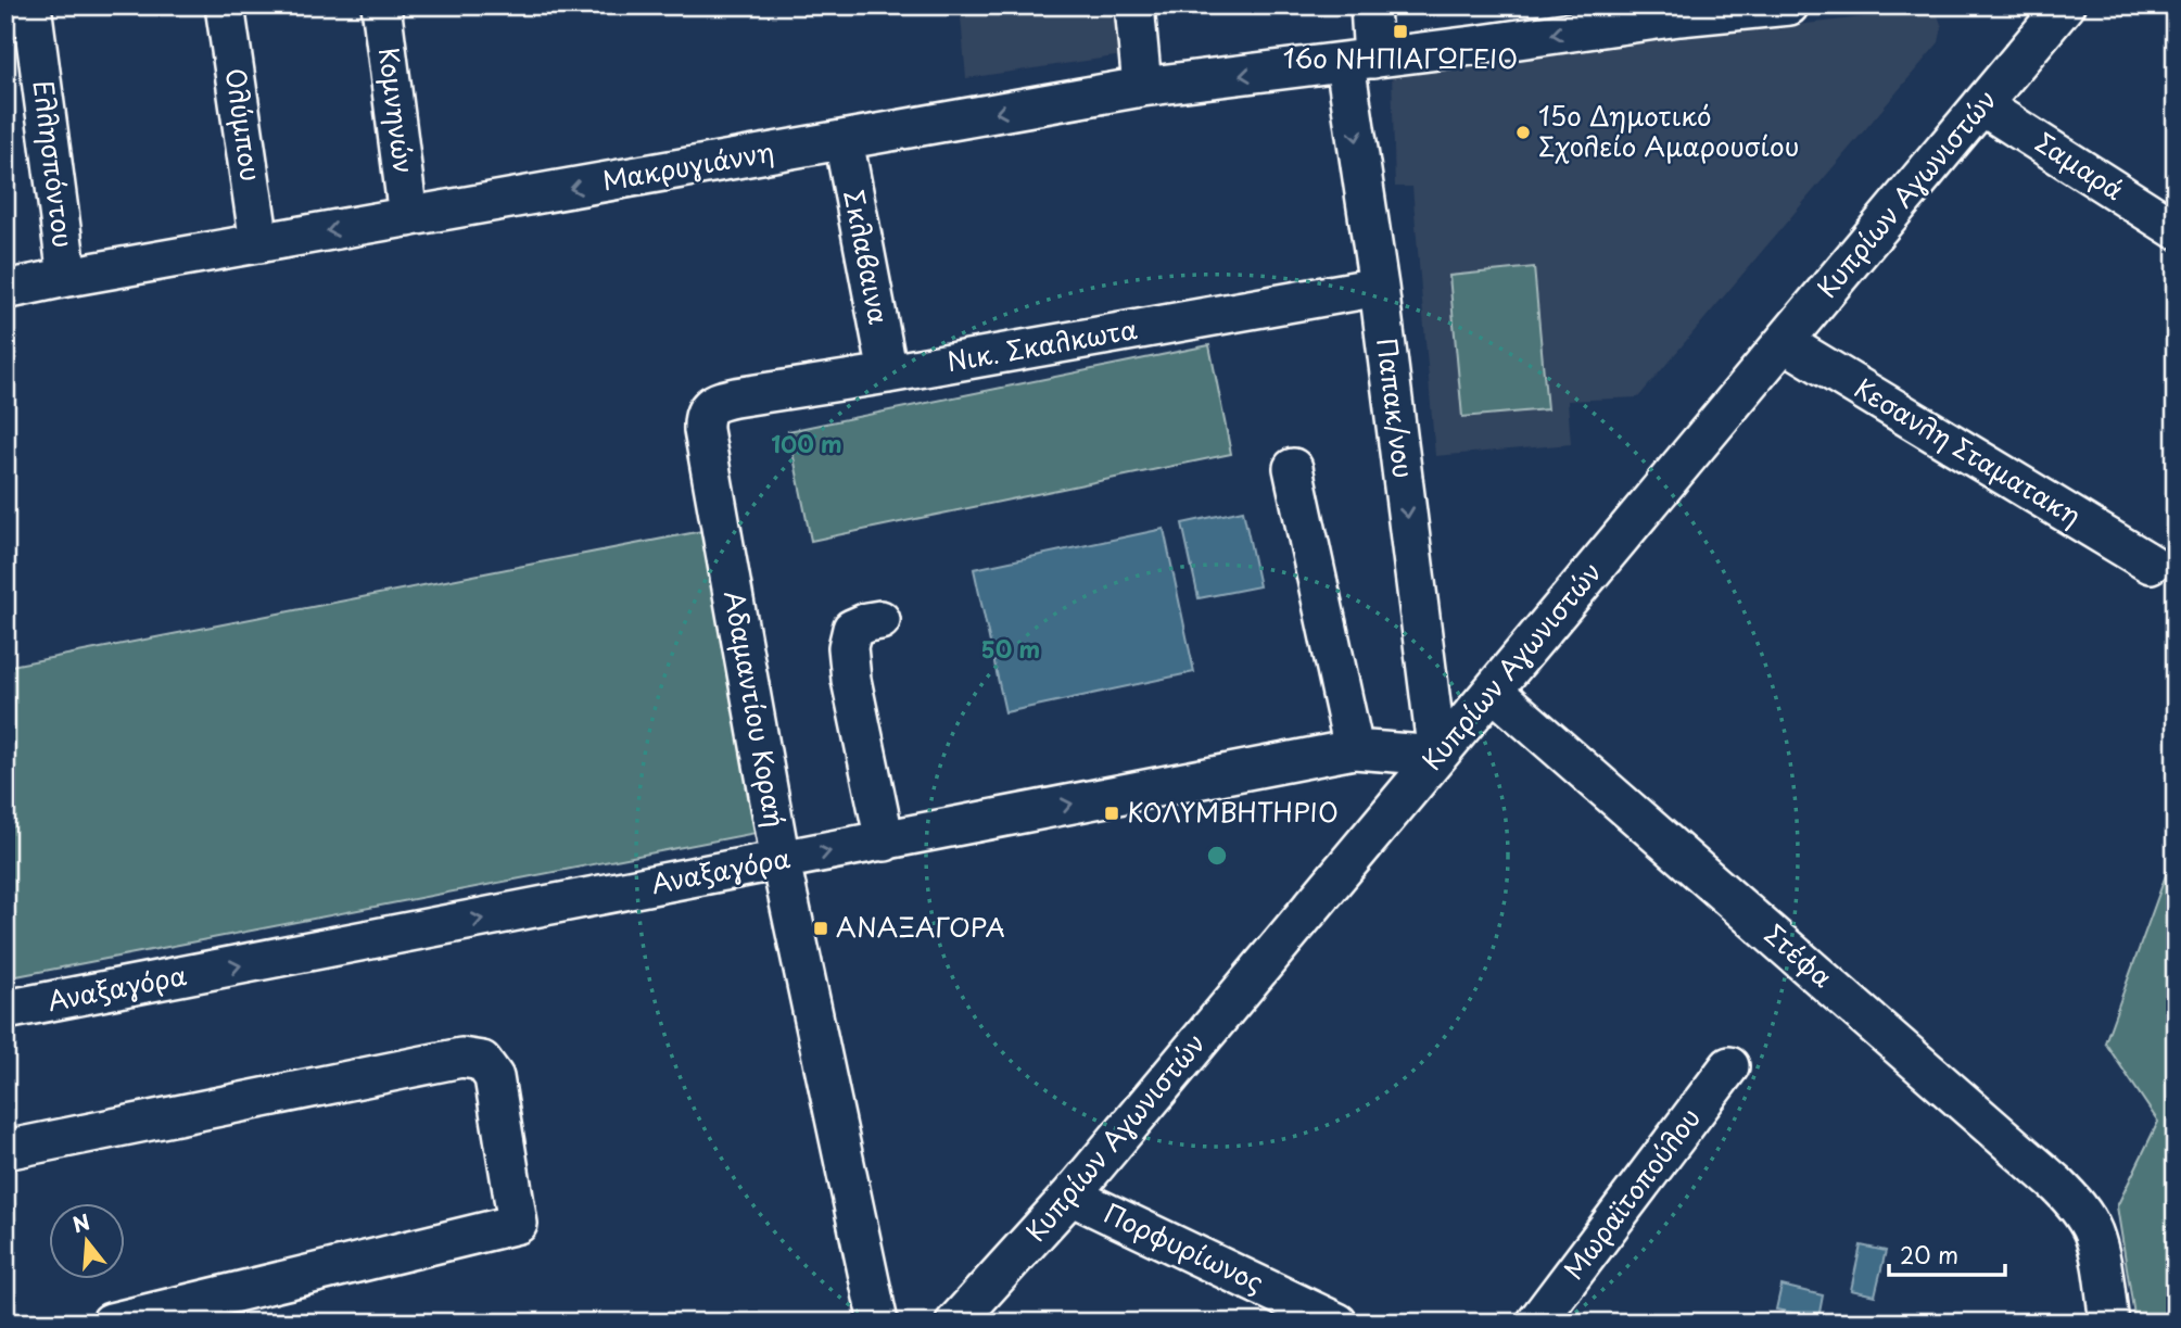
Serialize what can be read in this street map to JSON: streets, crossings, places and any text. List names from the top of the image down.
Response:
{
  "streets": {
    "street": [
      "Κομνηνών",
      "Ολύμπου",
      "Ελλησπόντου",
      "Μακρυγιάννη",
      "Σαμαρά",
      "Κυπρίων Αγωνιστών",
      "Σκλαβαινα",
      "Νικ. Σκαλκωτα",
      "Παπακ/νου",
      "Κεσανλη Σταματακη",
      "Αδαμαντίου Κοραή",
      "Αναξαγόρα",
      "Στέφα",
      "Μωραϊτοπούλου",
      "Πορφυρίωνος"
    ]
  },
  "crossings": [
    ["Κομνηνών", "Μακρυγιάννη"],
    ["Ολύμπου", "Μακρυγιάννη"],
    ["Ελλησπόντου", "Μακρυγιάννη"],
    ["Μακρυγιάννη", "Σκλαβαινα"],
    ["Μακρυγιάννη", "Παπακ/νου"],
    ["Σαμαρά", "Κυπρίων Αγωνιστών"],
    ["Κυπρίων Αγωνιστών", "Παπακ/νου"],
    ["Κυπρίων Αγωνιστών", "Κεσανλη Σταματακη"],
    ["Κυπρίων Αγωνιστών", "Αναξαγόρα"],
    ["Κυπρίων Αγωνιστών", "Στέφα"],
    ["Κυπρίων Αγωνιστών", "Πορφυρίωνος"],
    ["Σκλαβαινα", "Νικ. Σκαλκωτα"],
    ["Νικ. Σκαλκωτα", "Παπακ/νου"],
    ["Νικ. Σκαλκωτα", "Αδαμαντίου Κοραή"],
    ["Παπακ/νου", "Αναξαγόρα"],
    ["Αδαμαντίου Κοραή", "Αναξαγόρα"]
  ],
  "one_way": ["Μακρυγιάννη", "Αναξαγόρα"],
  "places": {
    "transit": ["16ο ΝΗΠΙΑΓΩΓΕΙΟ", "ΚΟΛΥΜΒΗΤΗΡΙΟ", "ΑΝΑΞΑΓΟΡΑ"],
    "other": ["15ο Δημοτικό Σχολείο Αμαρουσίου"]
  },
  "scale_bar": "20 m",
  "north": "top",
  "rings": ["100 m", "50 m"]
}
